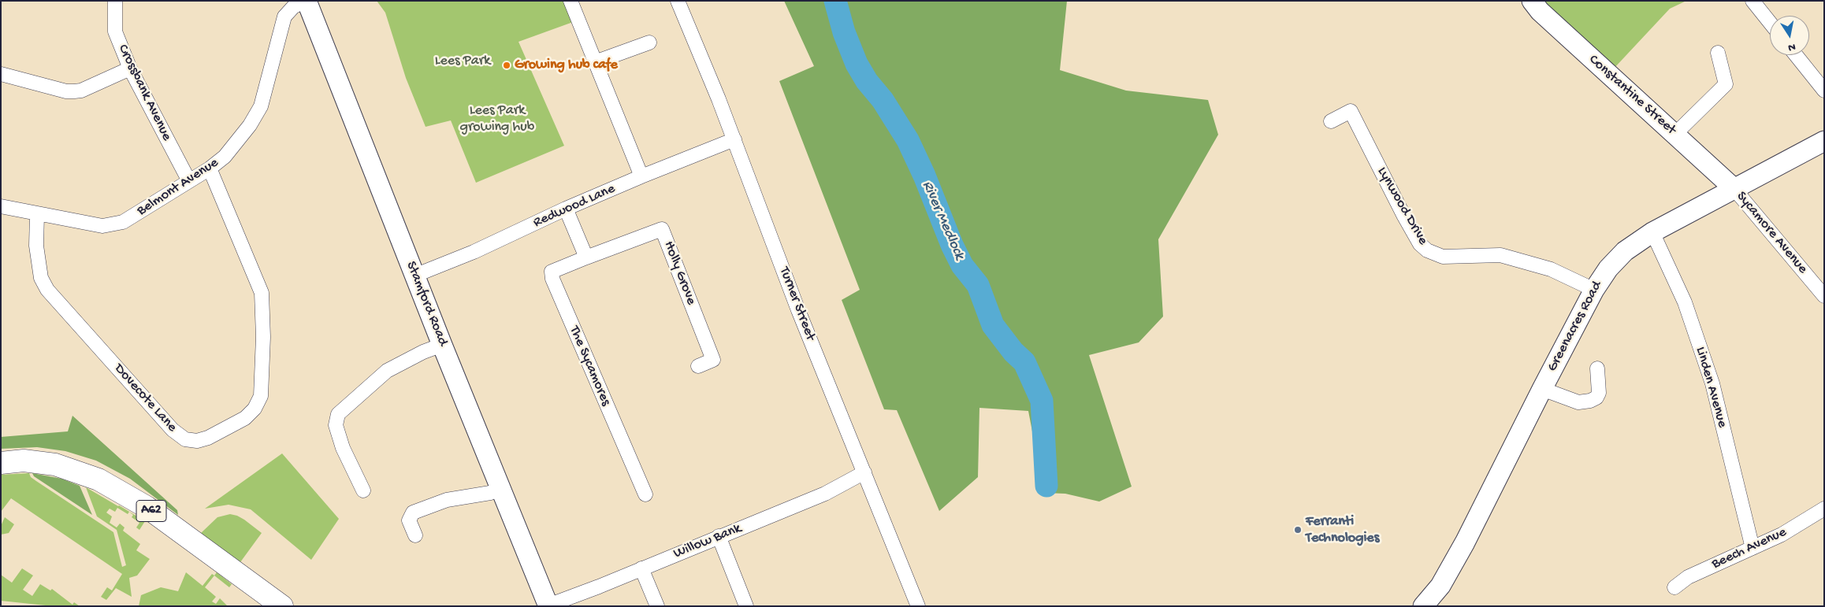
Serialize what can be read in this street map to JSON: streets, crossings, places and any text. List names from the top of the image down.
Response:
{
  "streets": {
    "main road": ["A62"],
    "street": [
      "Crossbank Avenue",
      "Constantine Street",
      "Belmont Avenue",
      "Redwood Lane",
      "Lynwood Drive",
      "Sycamore Avenue",
      "Holly Grove",
      "Stamford Road",
      "Turner Street",
      "Greenacres Road",
      "The Sycamores",
      "Linden Avenue",
      "Dovecote Lane",
      "Willow Bank",
      "Beech Avenue"
    ]
  },
  "crossings": [
    ["Crossbank Avenue", "Belmont Avenue"],
    ["Constantine Street", "Sycamore Avenue"],
    ["Constantine Street", "Greenacres Road"],
    ["Belmont Avenue", "Stamford Road"],
    ["Belmont Avenue", "Dovecote Lane"],
    ["Redwood Lane", "Stamford Road"],
    ["Redwood Lane", "Turner Street"],
    ["Lynwood Drive", "Greenacres Road"],
    ["Sycamore Avenue", "Greenacres Road"],
    ["Holly Grove", "The Sycamores"],
    ["Stamford Road", "Willow Bank"],
    ["Turner Street", "Willow Bank"],
    ["Greenacres Road", "Linden Avenue"],
    ["Linden Avenue", "Beech Avenue"]
  ],
  "water": ["River Medlock"],
  "parks": ["Lees Park", "Lees Park growing hub"],
  "places": ["Growing hub cafe", "Ferranti Technologies"],
  "north": "bottom"
}
